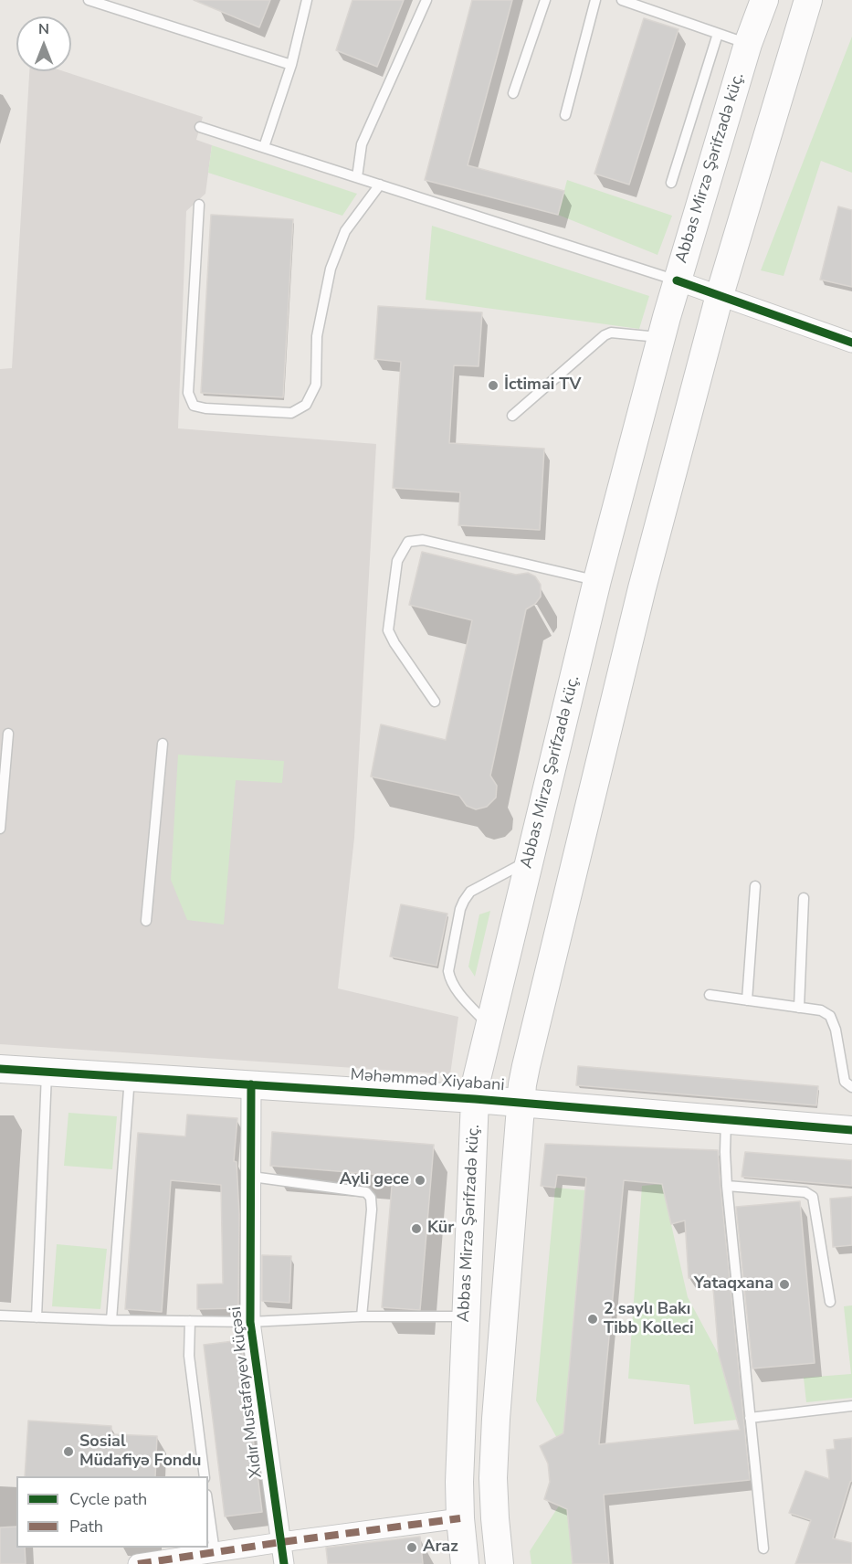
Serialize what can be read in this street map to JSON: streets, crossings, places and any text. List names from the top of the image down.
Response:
{
  "streets": {
    "main road": ["Abbas Mirzə Şərifzadə küç.", "Məhəmməd Xiyabani"],
    "street": ["Xıdır Mustafayev küçəsi"]
  },
  "crossings": [
    ["Abbas Mirzə Şərifzadə küç.", "Məhəmməd Xiyabani"],
    ["Məhəmməd Xiyabani", "Xıdır Mustafayev küçəsi"]
  ],
  "places": [
    "İctimai TV",
    "Ayli gece",
    "Kür",
    "Yataqxana",
    "2 saylı Bakı Tibb Kolleci",
    "Sosial Müdafiyə Fondu",
    "Araz"
  ],
  "legend": ["Cycle path", "Path"],
  "north": "top"
}
